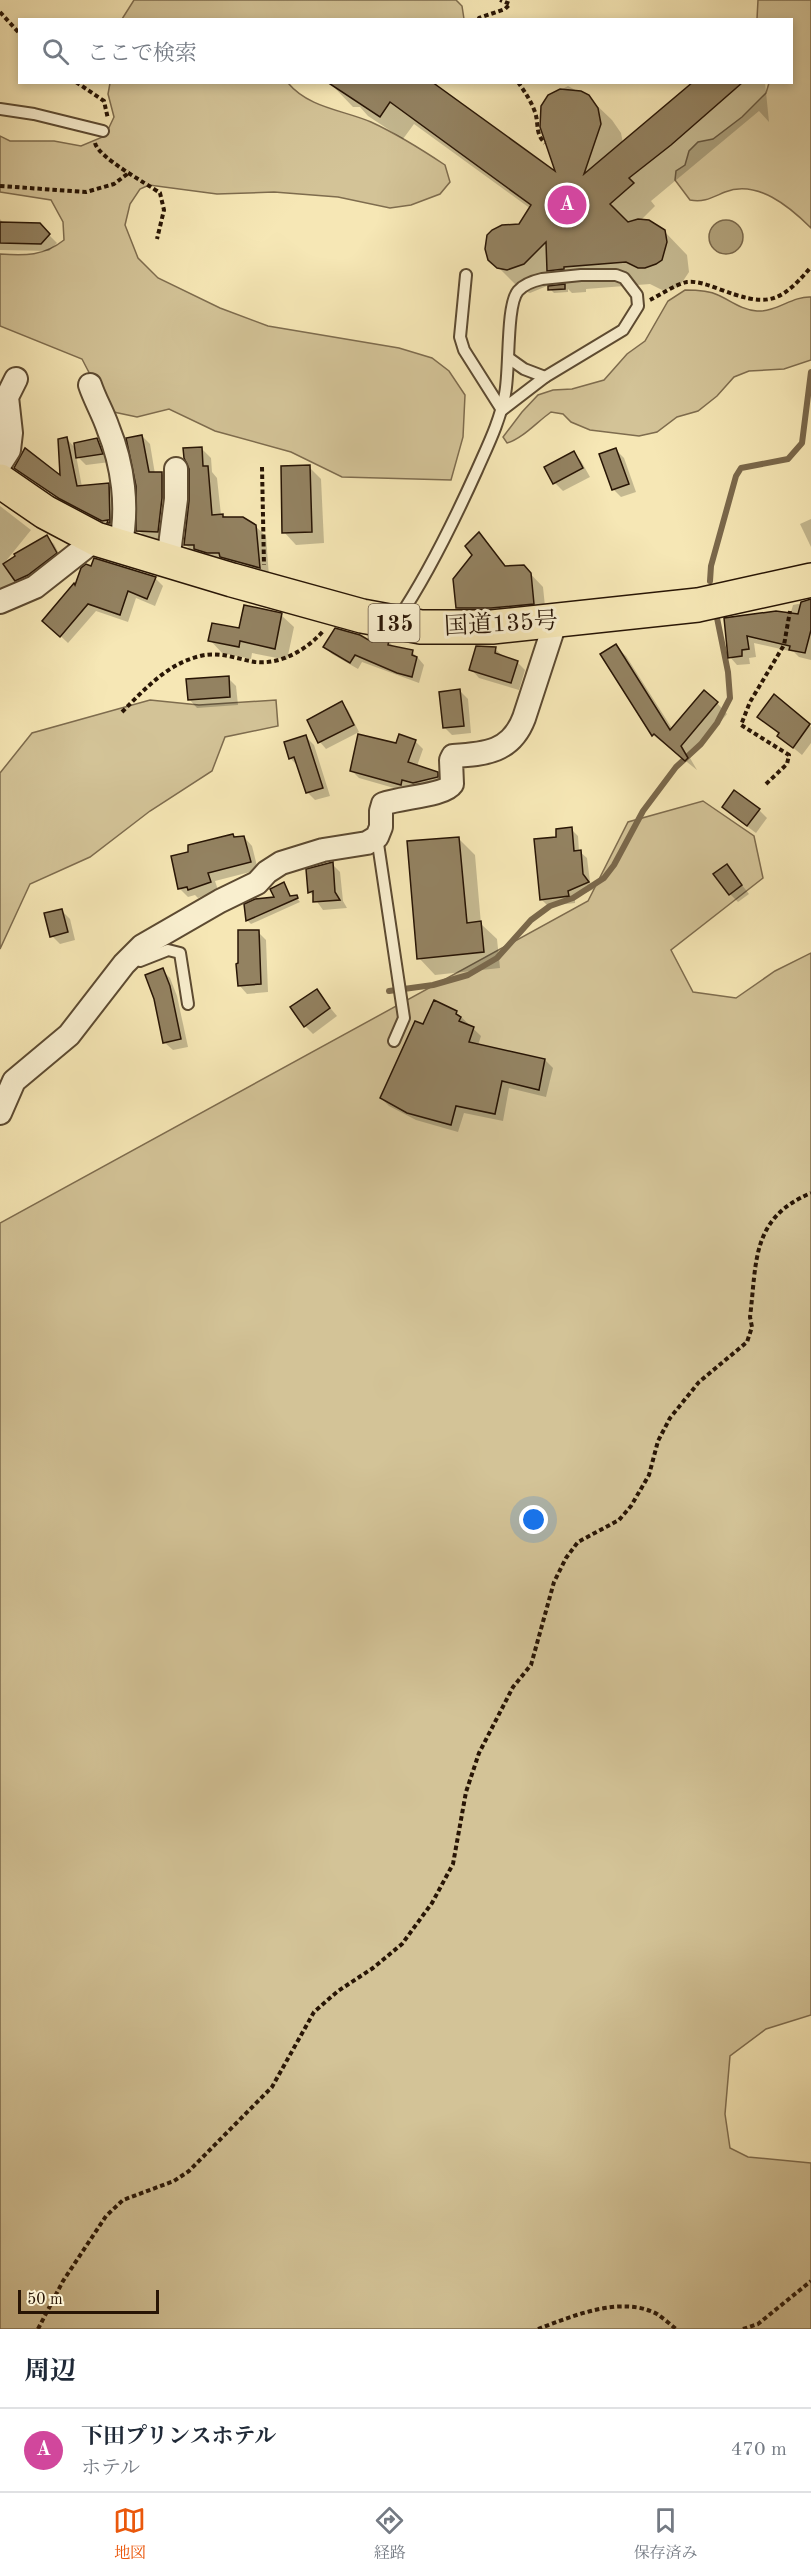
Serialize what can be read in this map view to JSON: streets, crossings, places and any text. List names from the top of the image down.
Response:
{
  "streets": {
    "highway": ["135", "国道135号"]
  },
  "scale_bar": "50 m",
  "page": {
    "search": "ここで検索",
    "pins": "A",
    "scale": "50 m",
    "heading": "周辺",
    "list": [
      {
        "mark": "A",
        "name": "下田プリンスホテル",
        "note": "ホテル",
        "value": "470 m"
      }
    ],
    "nav": ["地図", "経路", "保存済み"]
  }
}
